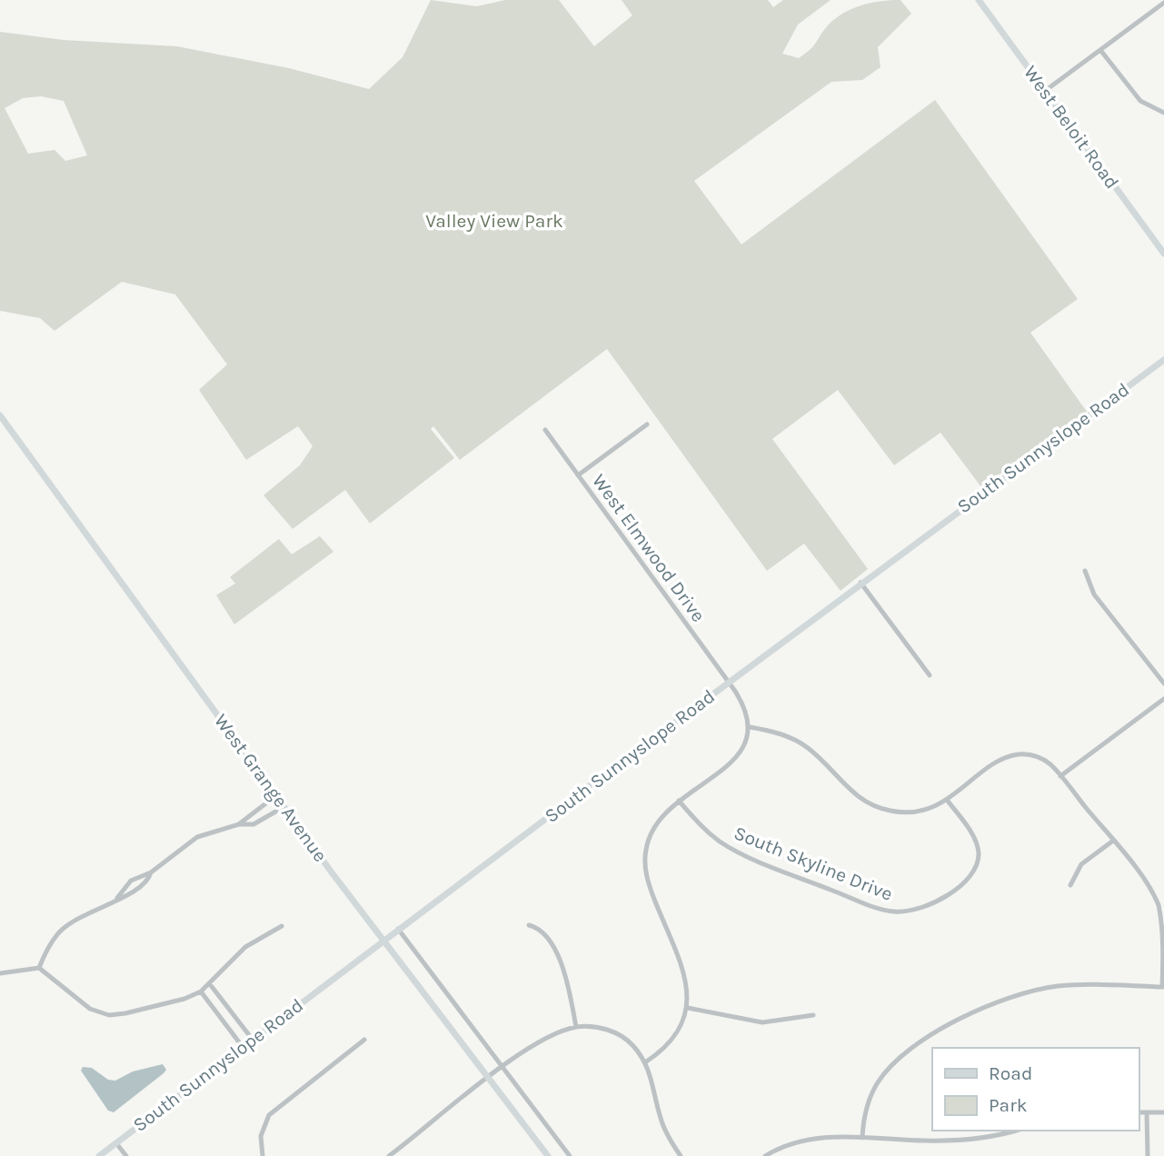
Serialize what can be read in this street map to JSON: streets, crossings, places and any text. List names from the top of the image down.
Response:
{
  "streets": {
    "street": [
      "West Beloit Road",
      "South Sunnyslope Road",
      "West Elmwood Drive",
      "West Grange Avenue",
      "South Skyline Drive"
    ]
  },
  "crossings": [
    ["South Sunnyslope Road", "West Elmwood Drive"],
    ["South Sunnyslope Road", "West Grange Avenue"]
  ],
  "parks": ["Valley View Park"],
  "legend": ["Road", "Park"]
}
